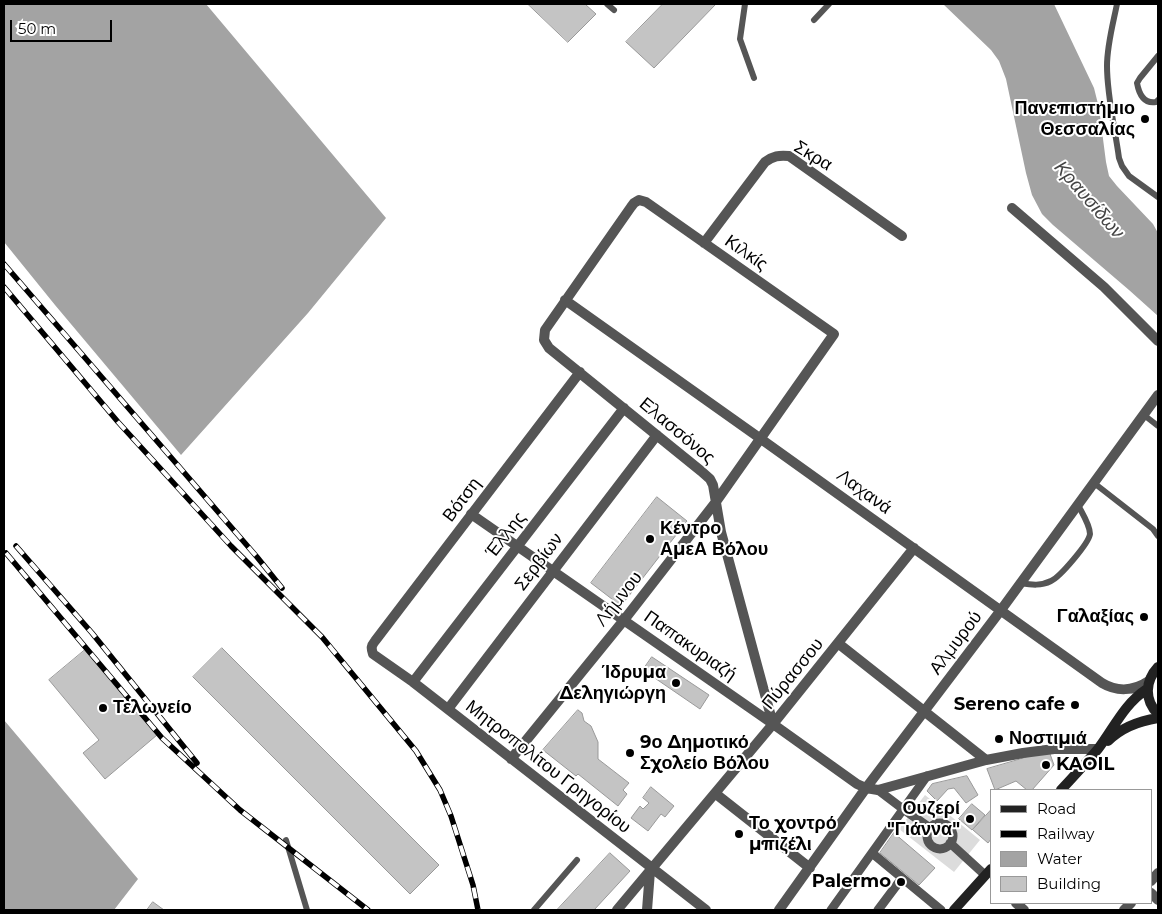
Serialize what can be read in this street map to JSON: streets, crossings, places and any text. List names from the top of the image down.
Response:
{
  "streets": {
    "street": [
      "Σκρα",
      "Κιλκίς",
      "Ελασσόνος",
      "Λαχανά",
      "Βότση",
      "Έλλης",
      "Σερβίων",
      "Λήμνου",
      "Αλμυρού",
      "Παπακυριαζή",
      "Πύρασσου",
      "Μητροπολίτου Γρηγορίου"
    ]
  },
  "crossings": [
    ["Σκρα", "Κιλκίς"],
    ["Κιλκίς", "Ελασσόνος"],
    ["Κιλκίς", "Λαχανά"],
    ["Κιλκίς", "Λήμνου"],
    ["Ελασσόνος", "Λαχανά"],
    ["Ελασσόνος", "Βότση"],
    ["Ελασσόνος", "Έλλης"],
    ["Ελασσόνος", "Σερβίων"],
    ["Ελασσόνος", "Λήμνου"],
    ["Ελασσόνος", "Παπακυριαζή"],
    ["Ελασσόνος", "Πύρασσου"],
    ["Λαχανά", "Λήμνου"],
    ["Λαχανά", "Αλμυρού"],
    ["Λαχανά", "Πύρασσου"],
    ["Βότση", "Παπακυριαζή"],
    ["Βότση", "Μητροπολίτου Γρηγορίου"],
    ["Έλλης", "Παπακυριαζή"],
    ["Έλλης", "Μητροπολίτου Γρηγορίου"],
    ["Σερβίων", "Παπακυριαζή"],
    ["Σερβίων", "Μητροπολίτου Γρηγορίου"],
    ["Λήμνου", "Παπακυριαζή"],
    ["Λήμνου", "Μητροπολίτου Γρηγορίου"],
    ["Αλμυρού", "Παπακυριαζή"],
    ["Παπακυριαζή", "Πύρασσου"],
    ["Πύρασσου", "Μητροπολίτου Γρηγορίου"]
  ],
  "water": ["Κραυσίδων"],
  "places": [
    "Πανεπιστήμιο Θεσσαλίας",
    "Κέντρο ΑμεΑ Βόλου",
    "Γαλαξίας",
    "Ίδρυμα Δεληγιώργη",
    "Sereno cafe",
    "Τελωνείο",
    "Νοστιμιά",
    "9ο Δημοτικό Σχολείο Βόλου",
    "KAOIL",
    "Ουζερί \"Γιάννα\"",
    "Το χοντρό μπιζέλι",
    "Palermo"
  ],
  "legend": [
    "Road",
    "Railway",
    "Water",
    "Building"
  ],
  "scale_bar": "50 m"
}
